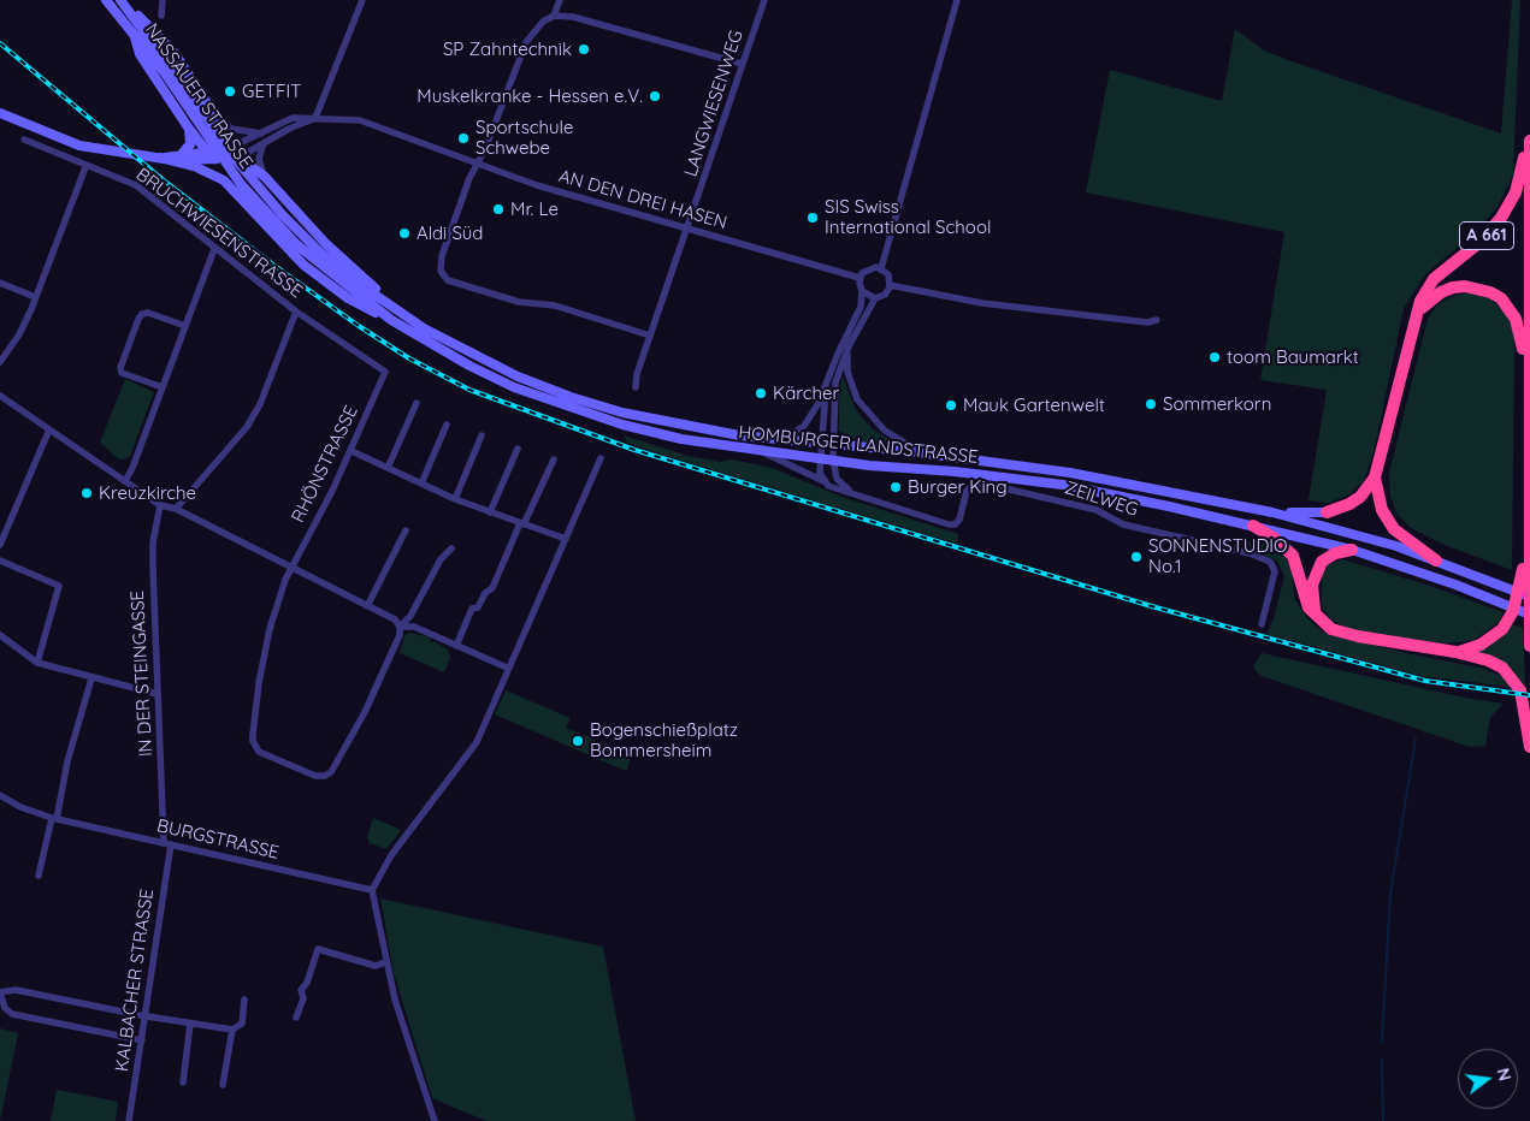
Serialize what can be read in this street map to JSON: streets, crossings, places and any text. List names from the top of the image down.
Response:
{
  "streets": {
    "highway": ["A 661"],
    "main road": ["NASSAUER STRASSE", "HOMBURGER LANDSTRASSE"],
    "street": [
      "LANGWIESENWEG",
      "AN DEN DREI HASEN",
      "BRUCHWIESENSTRASSE",
      "RHÖNSTRASSE",
      "ZEILWEG",
      "IN DER STEINGASSE",
      "BURGSTRASSE",
      "KALBACHER STRASSE"
    ]
  },
  "crossings": [
    ["NASSAUER STRASSE", "HOMBURGER LANDSTRASSE"],
    ["LANGWIESENWEG", "AN DEN DREI HASEN"],
    ["BRUCHWIESENSTRASSE", "RHÖNSTRASSE"],
    ["HOMBURGER LANDSTRASSE", "ZEILWEG"],
    ["IN DER STEINGASSE", "BURGSTRASSE"],
    ["IN DER STEINGASSE", "KALBACHER STRASSE"],
    ["BURGSTRASSE", "KALBACHER STRASSE"]
  ],
  "places": [
    "SP Zahntechnik",
    "GETFIT",
    "Muskelkranke - Hessen e.V.",
    "Sportschule Schwebe",
    "Mr. Le",
    "SIS Swiss International School",
    "Aldi Süd",
    "toom Baumarkt",
    "Kärcher",
    "Sommerkorn",
    "Mauk Gartenwelt",
    "Burger King",
    "Kreuzkirche",
    "SONNENSTUDIO No.1",
    "Bogenschießplatz Bommersheim"
  ],
  "north": "right"
}
